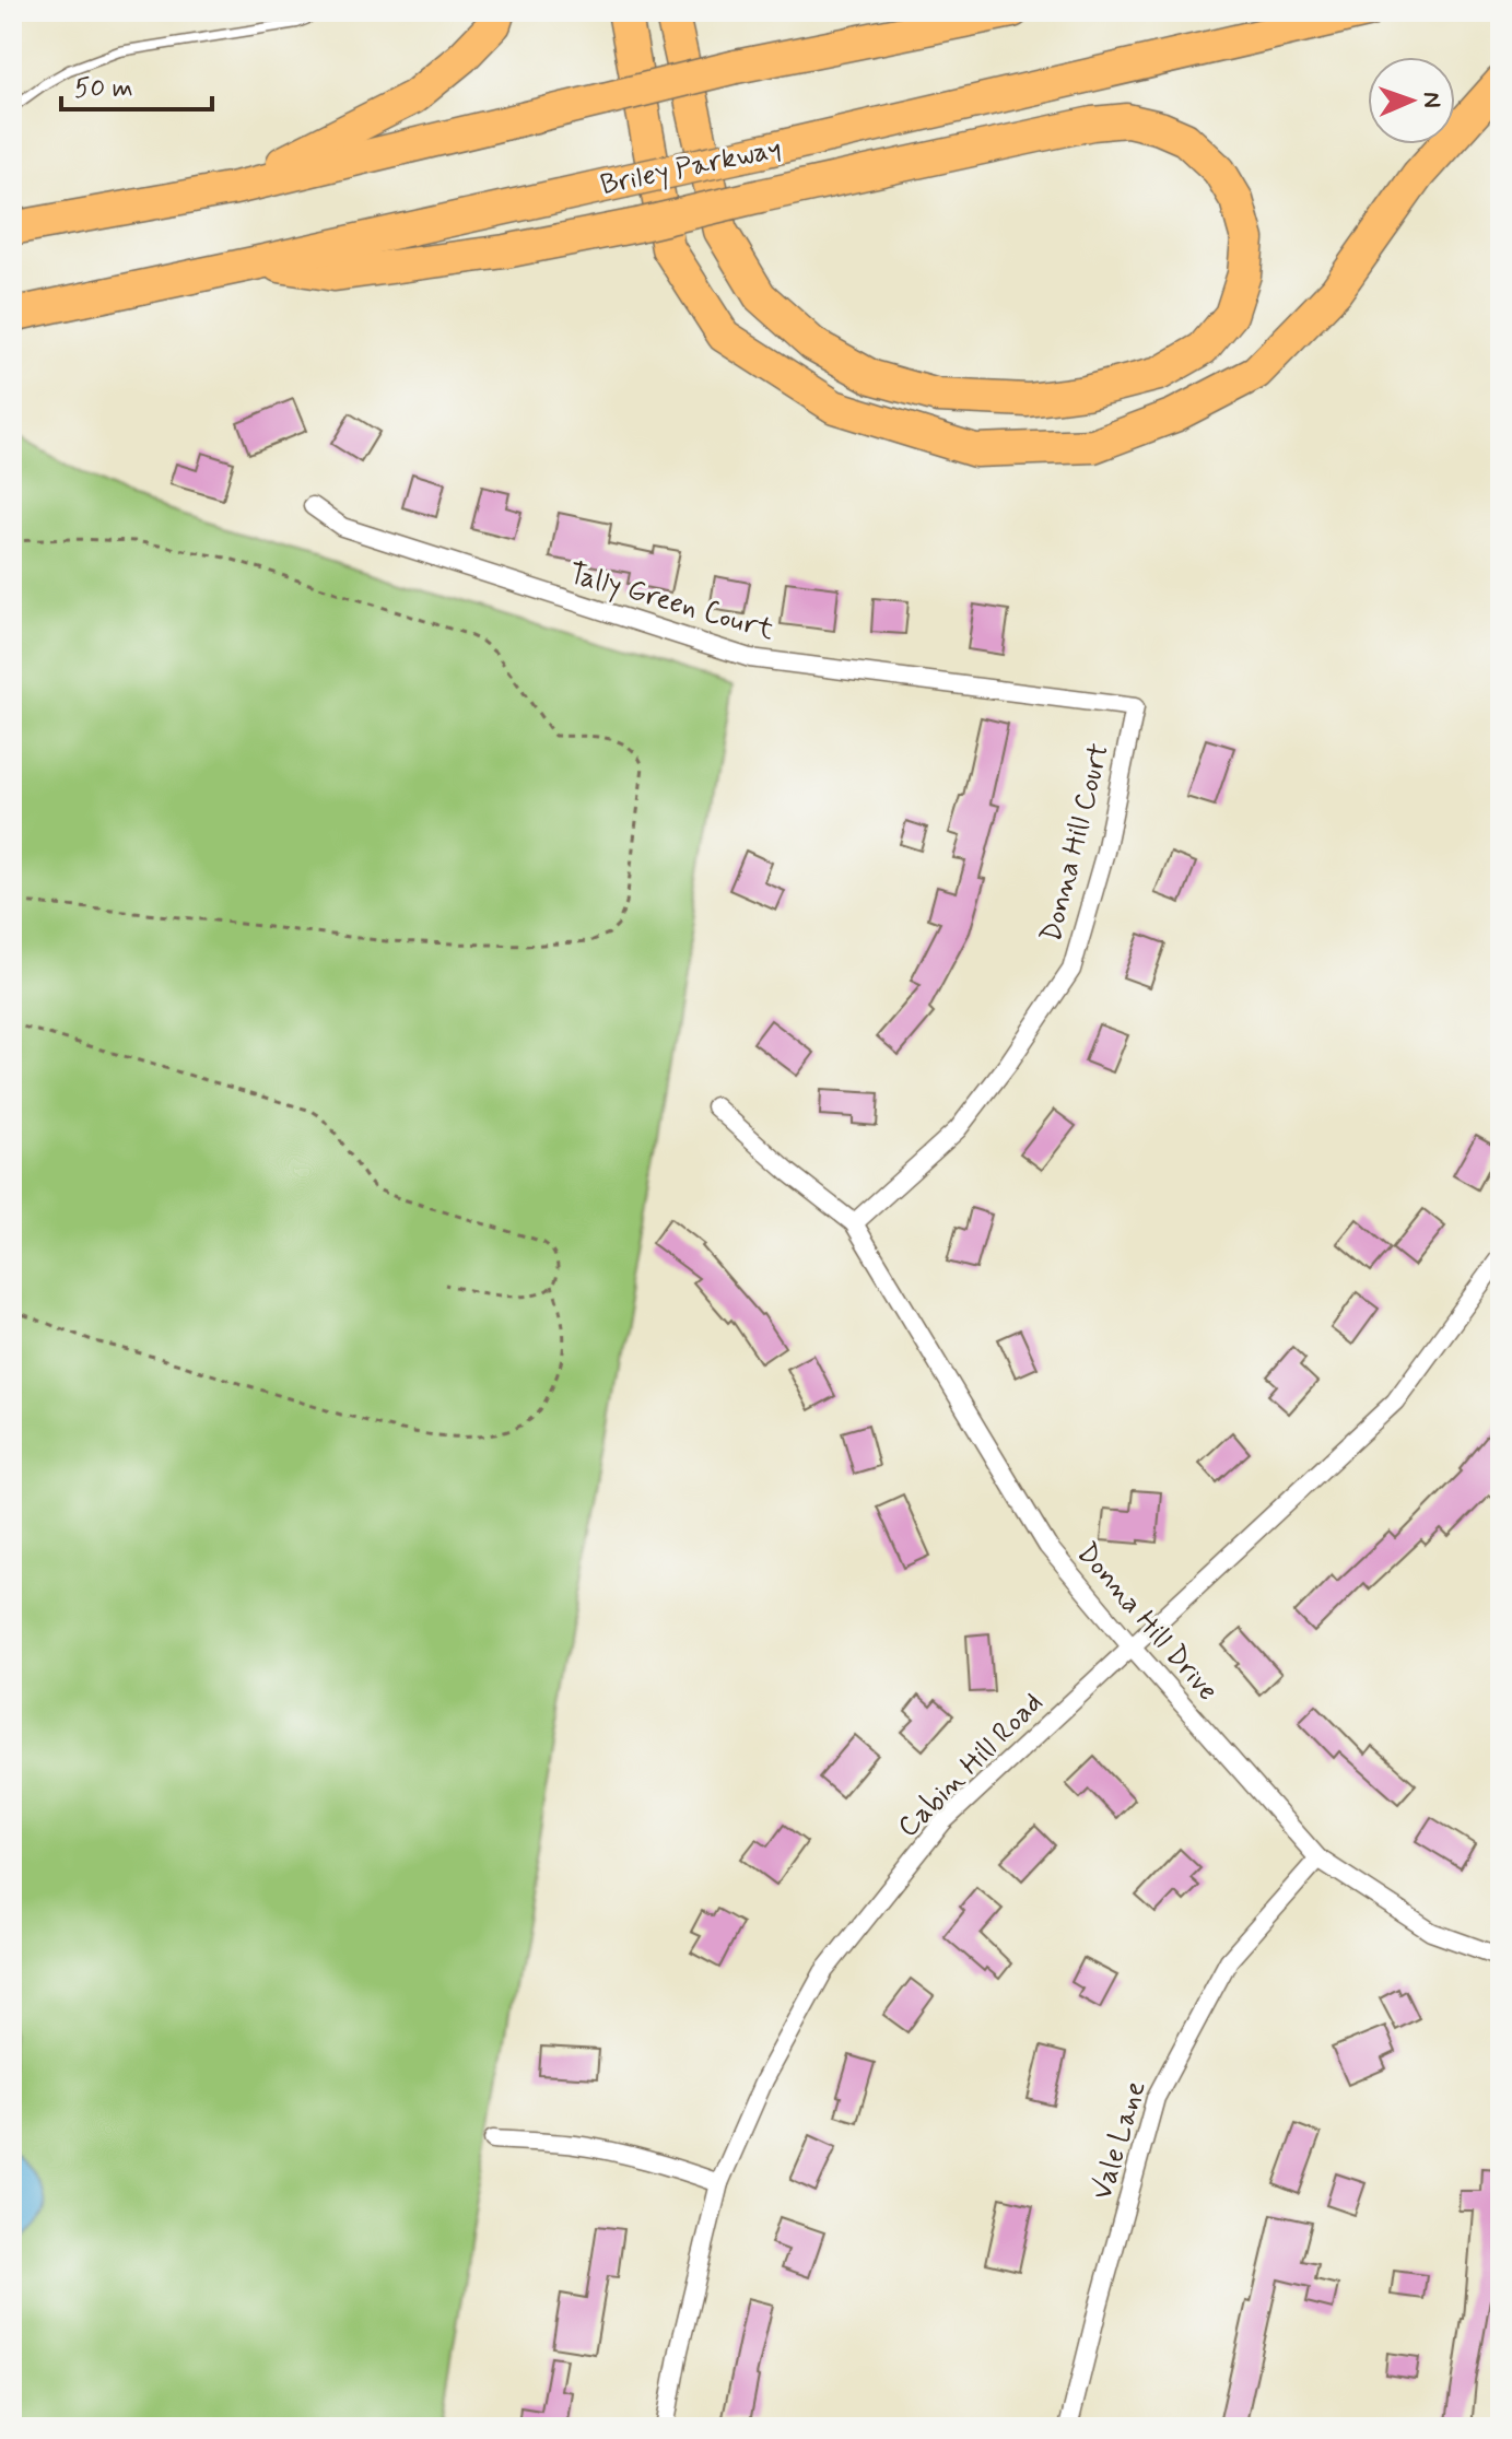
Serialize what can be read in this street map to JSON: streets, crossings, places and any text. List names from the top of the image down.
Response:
{
  "streets": {
    "highway": ["Briley Parkway"],
    "street": [
      "Tally Green Court",
      "Donna Hill Court",
      "Donna Hill Drive",
      "Cabin Hill Road",
      "Vale Lane"
    ]
  },
  "crossings": [
    ["Tally Green Court", "Donna Hill Court"],
    ["Donna Hill Court", "Donna Hill Drive"],
    ["Donna Hill Drive", "Cabin Hill Road"],
    ["Donna Hill Drive", "Vale Lane"]
  ],
  "scale_bar": "50 m",
  "north": "right"
}
